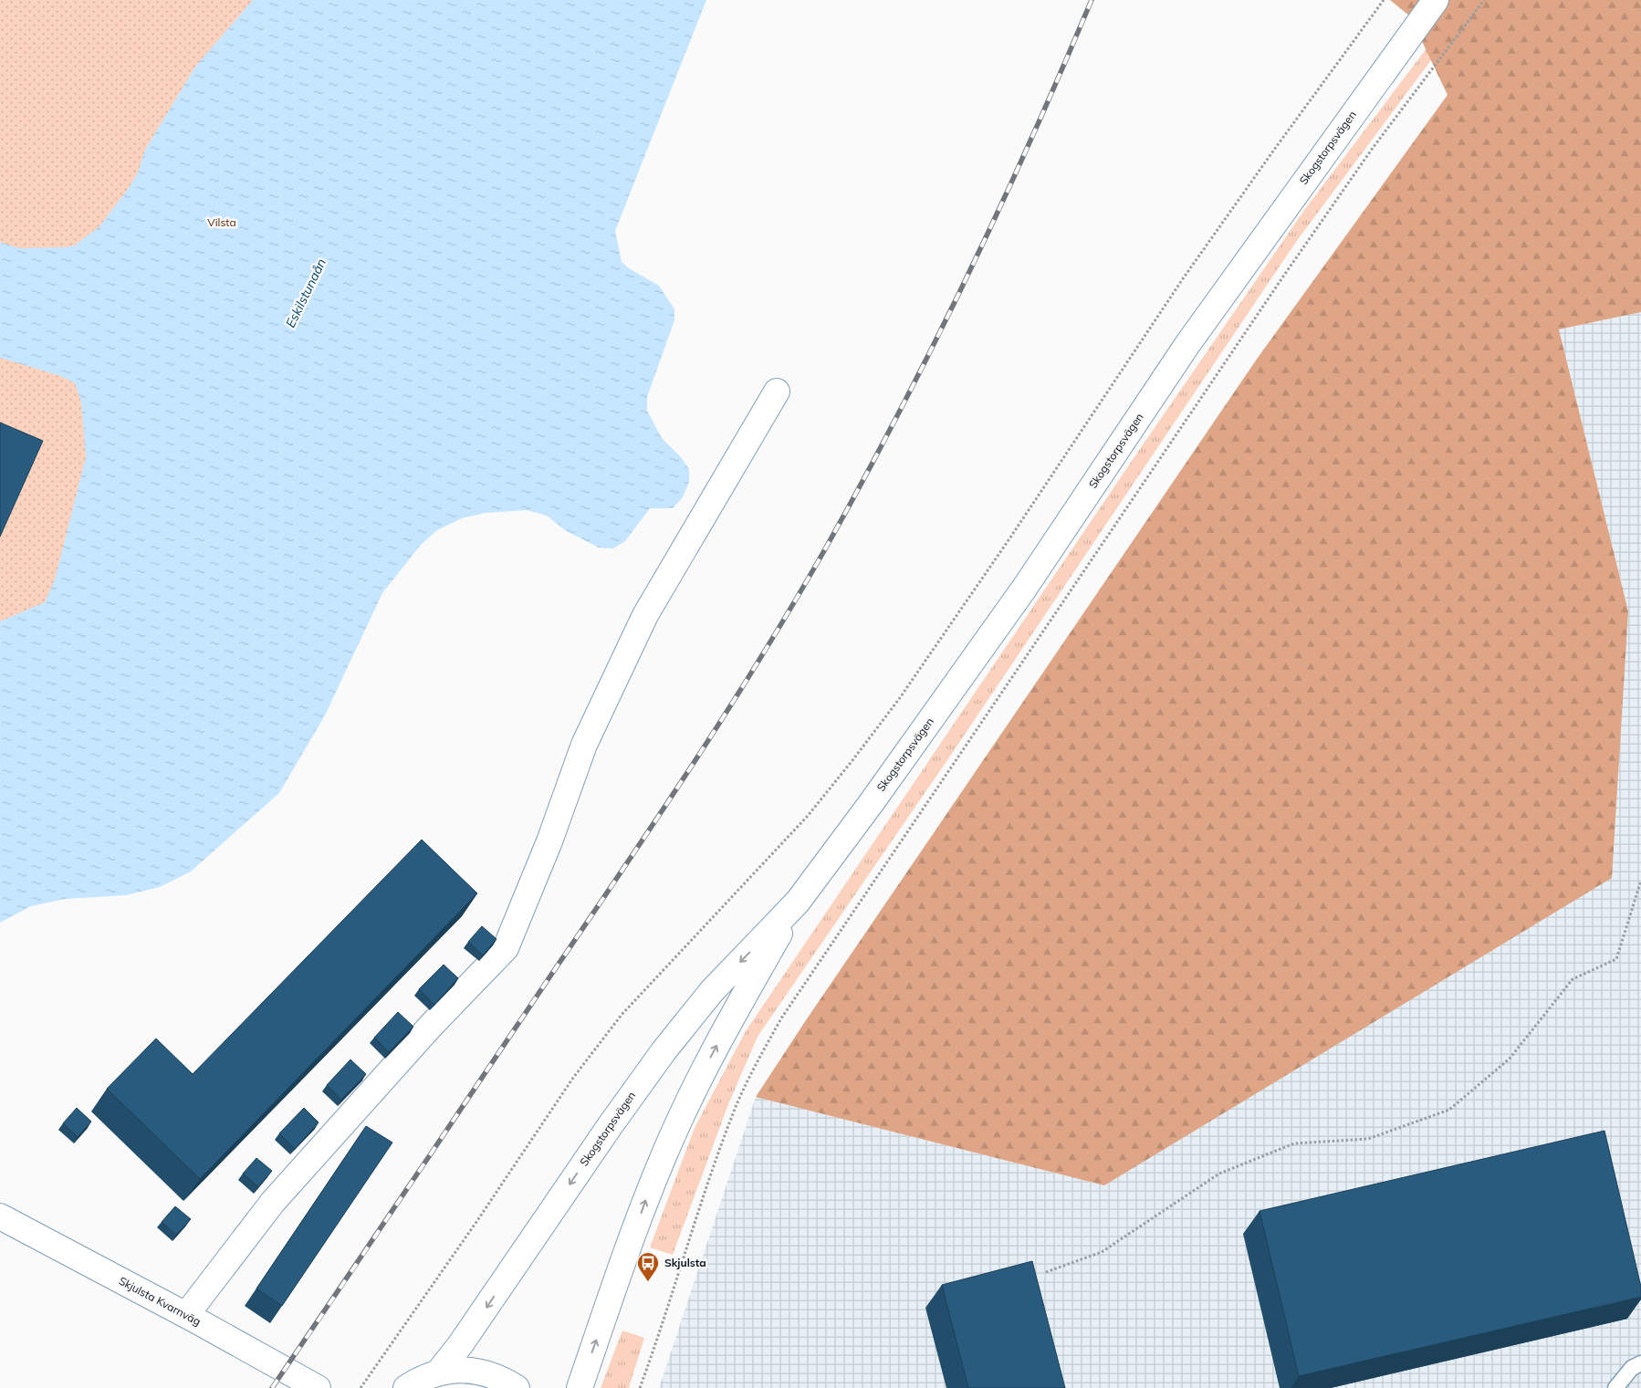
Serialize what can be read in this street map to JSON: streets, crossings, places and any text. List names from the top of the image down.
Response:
{
  "streets": {
    "main road": ["Skogstorpsvägen", "Skjulsta Kvarnväg"]
  },
  "water": ["Eskilstunaån"],
  "parks": ["Vilsta"],
  "places": {
    "bus stop": ["Skjulsta"]
  }
}
